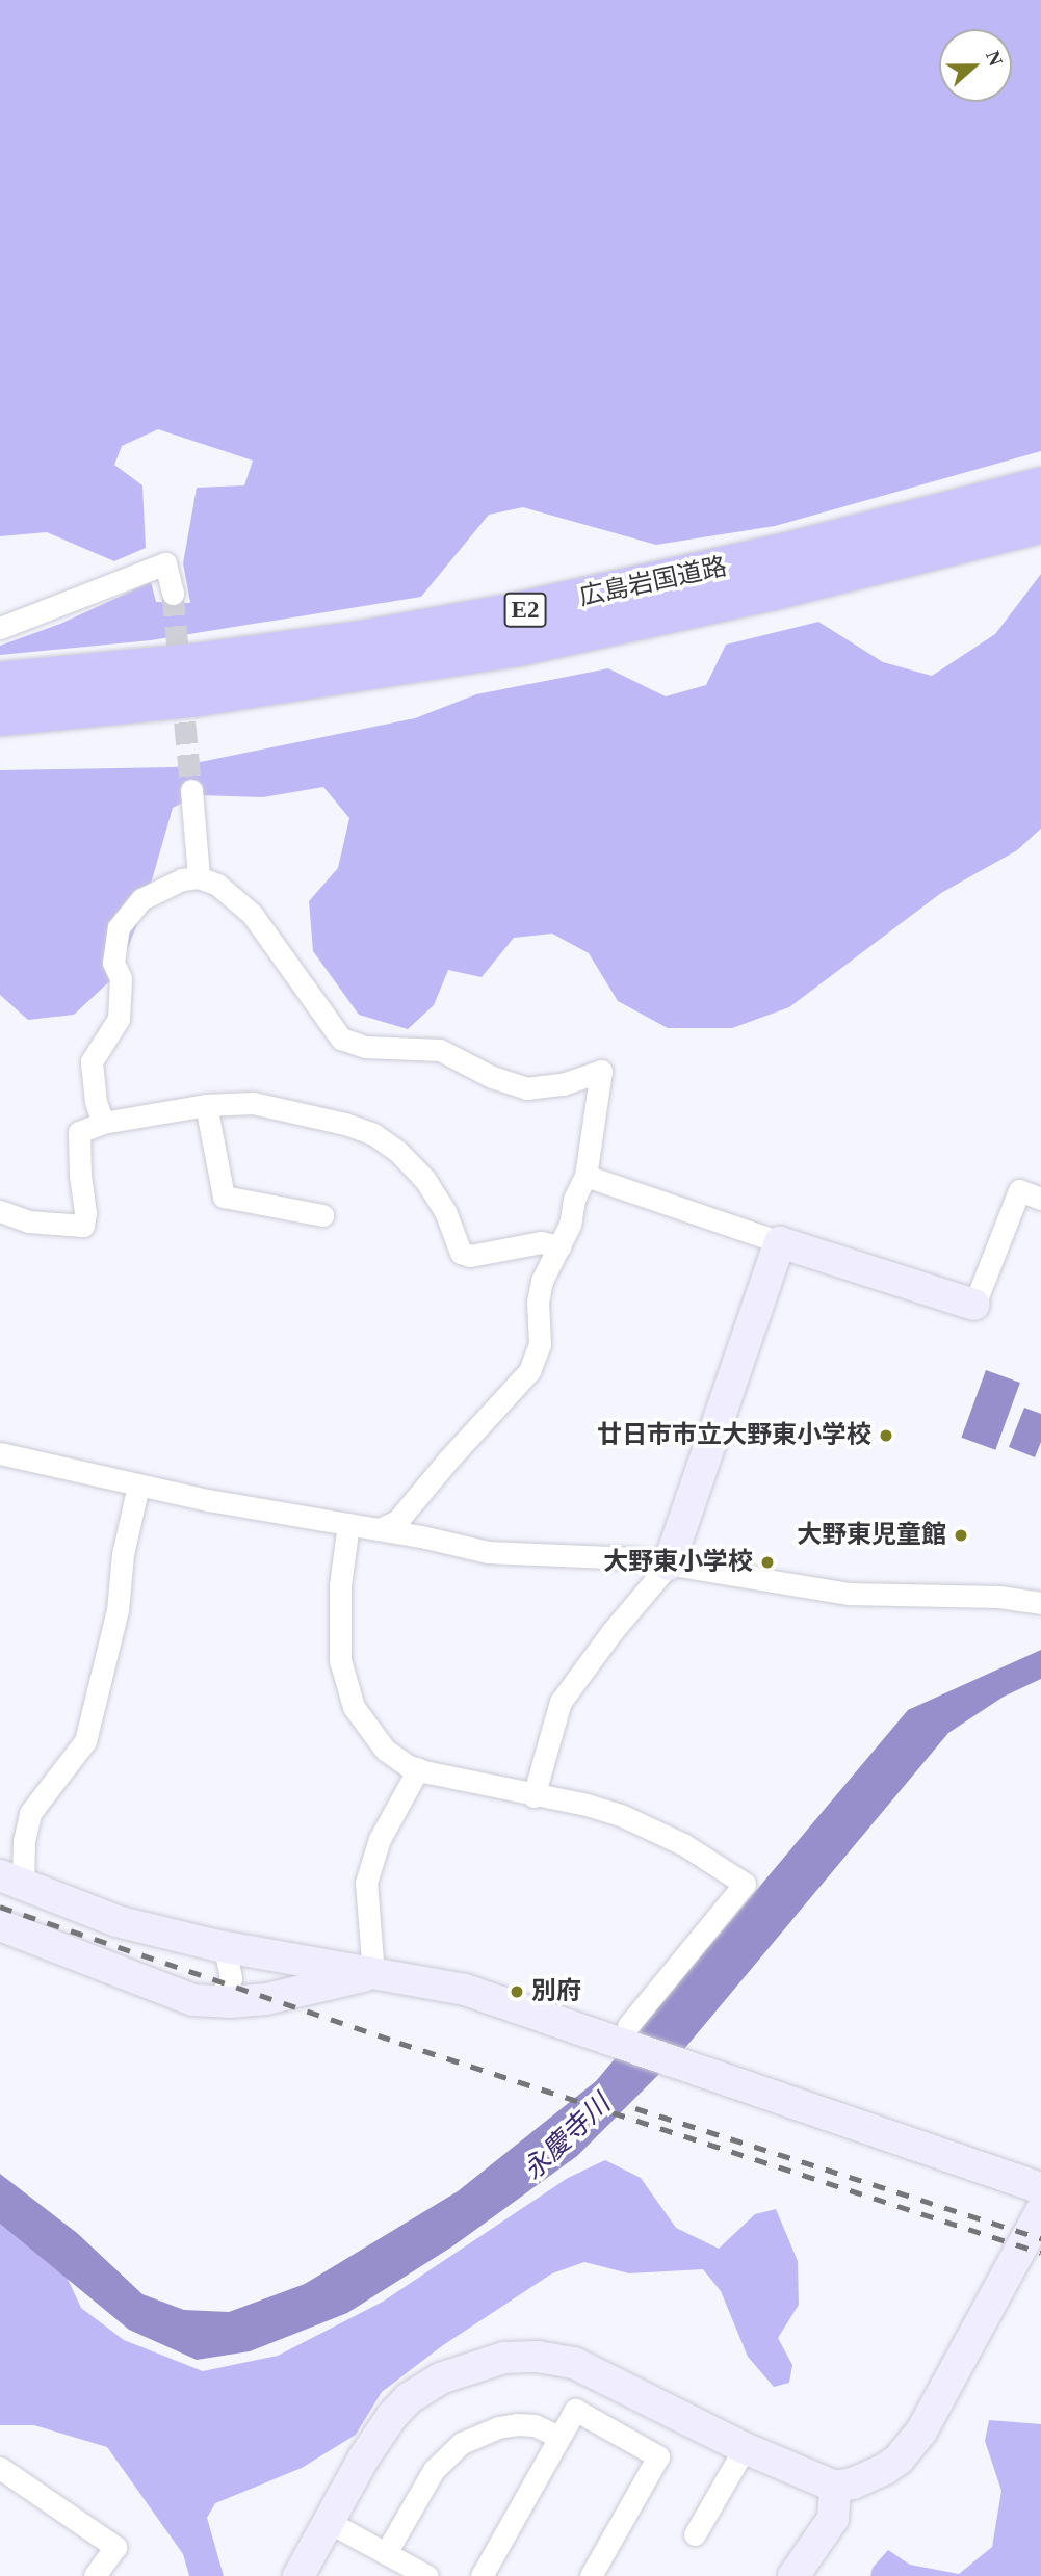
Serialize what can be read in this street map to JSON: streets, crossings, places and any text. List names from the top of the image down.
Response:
{
  "streets": {
    "highway": ["広島岩国道路", "E2"]
  },
  "water": ["永慶寺川"],
  "places": [
    "廿日市市立大野東小学校",
    "大野東児童館",
    "大野東小学校",
    "別府"
  ],
  "north": "right"
}
